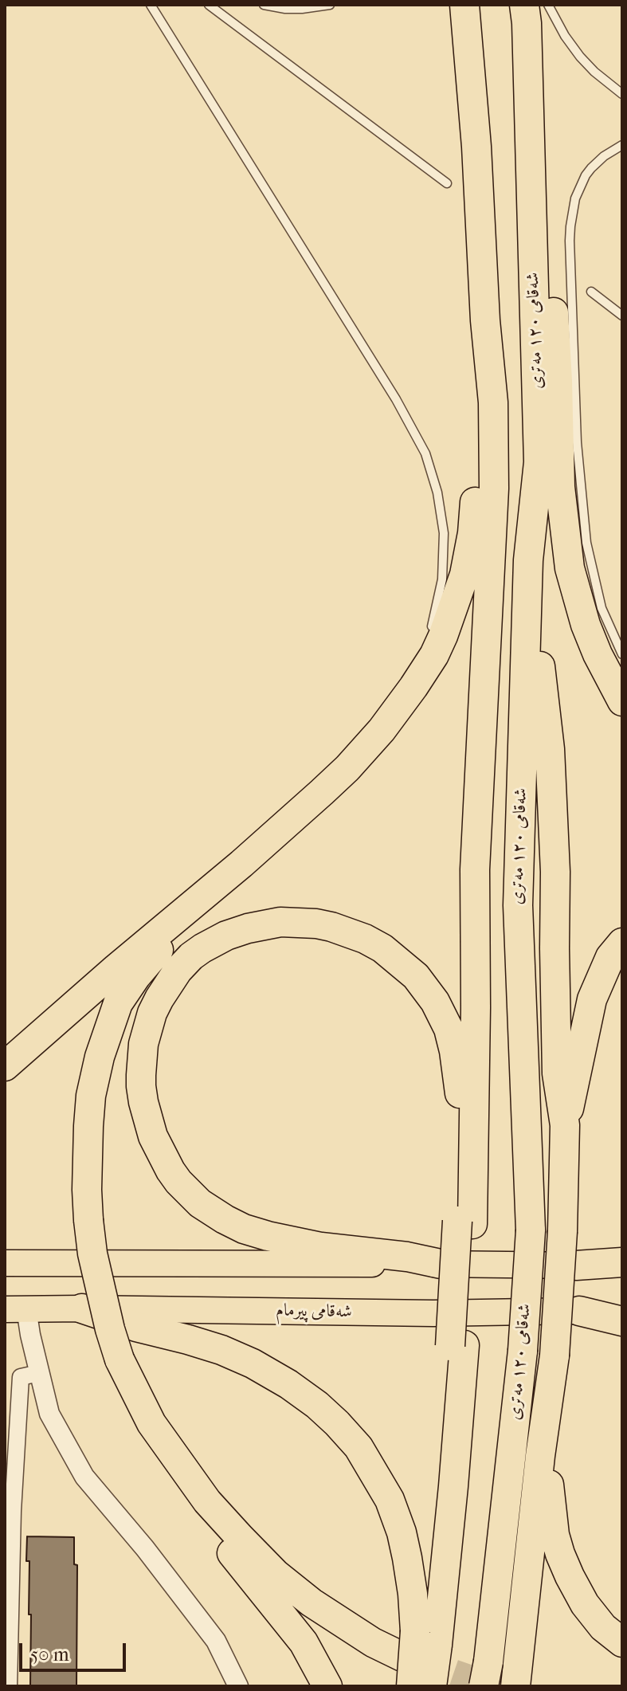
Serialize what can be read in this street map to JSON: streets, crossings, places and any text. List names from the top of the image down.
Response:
{
  "streets": {
    "highway": ["شەقامی ١٢٠ مەتری", "شەقامی پیرمام"]
  },
  "scale_bar": "50 m"
}
